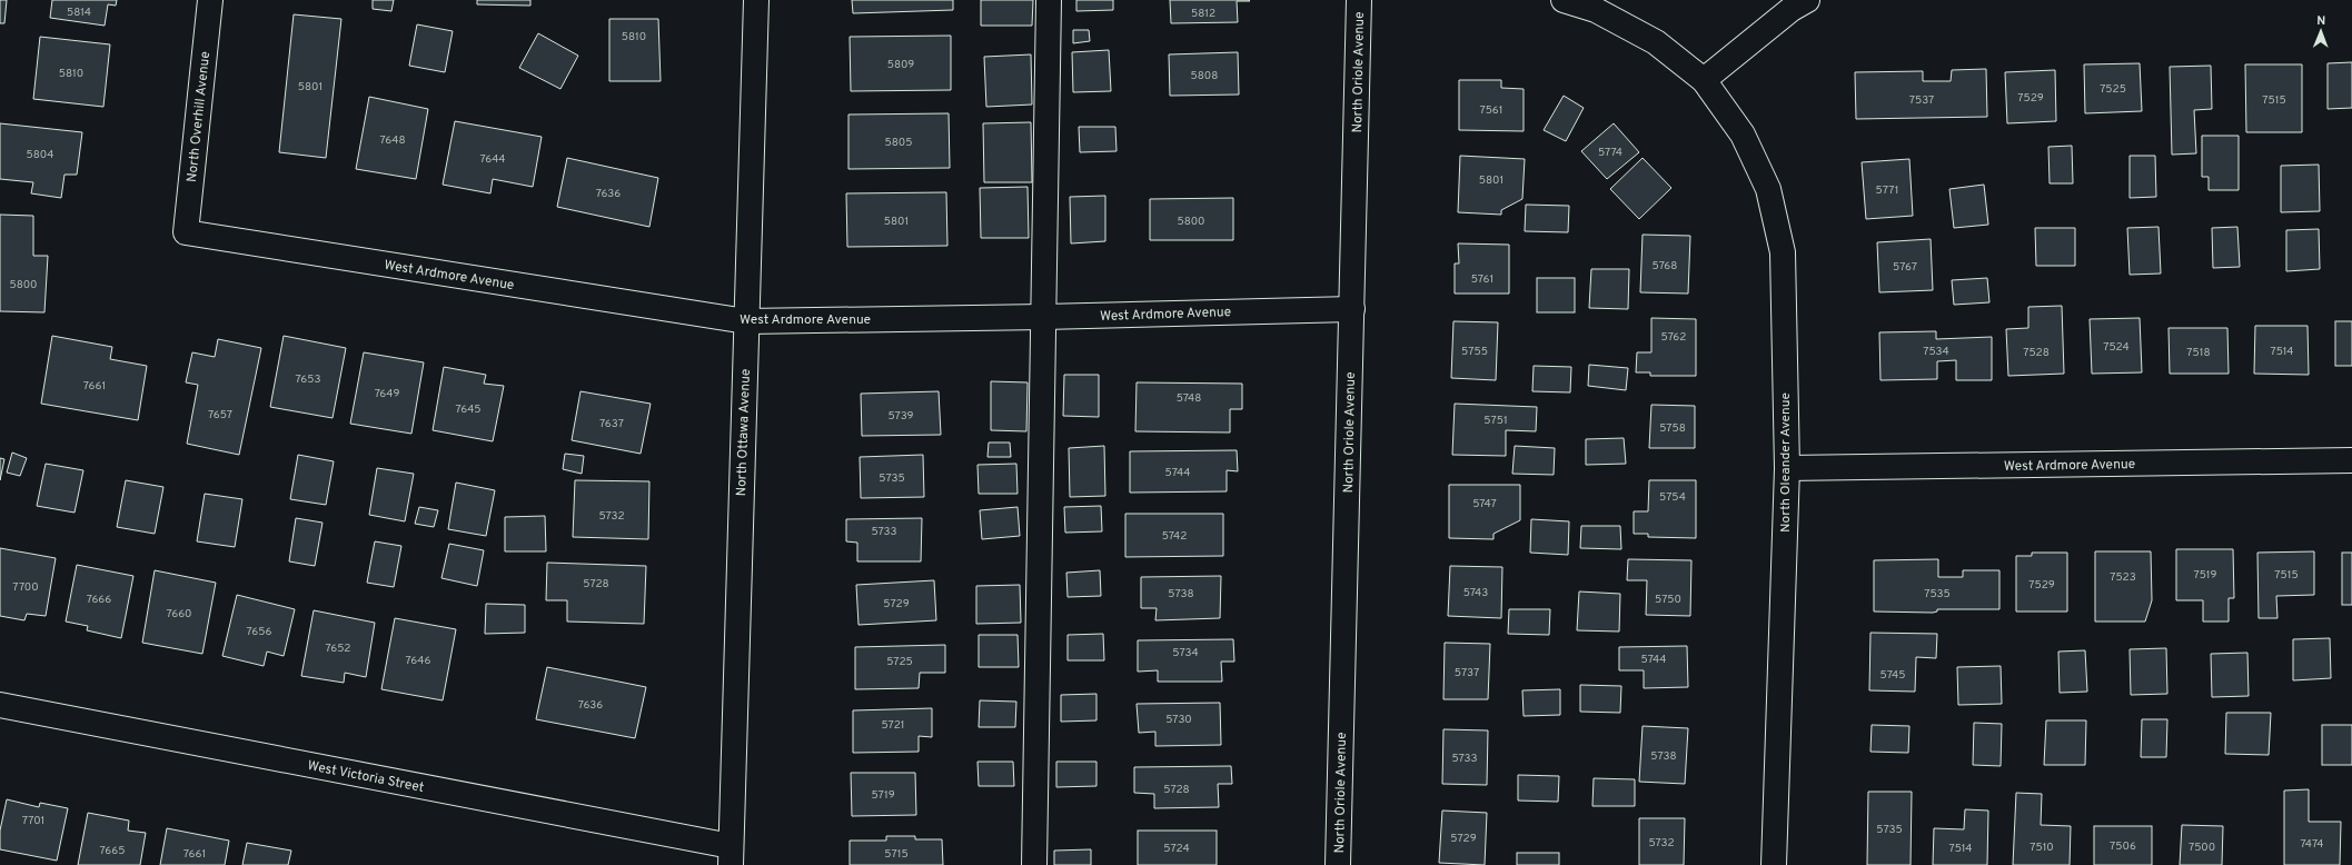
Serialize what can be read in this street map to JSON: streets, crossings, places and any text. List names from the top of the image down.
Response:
{
  "streets": {
    "street": [
      "North Oriole Avenue",
      "North Overhill Avenue",
      "West Ardmore Avenue",
      "North Ottawa Avenue",
      "North Oleander Avenue",
      "West Victoria Street"
    ]
  },
  "crossings": [
    ["North Oriole Avenue", "West Ardmore Avenue"],
    ["North Overhill Avenue", "West Ardmore Avenue"],
    ["West Ardmore Avenue", "North Ottawa Avenue"],
    ["West Ardmore Avenue", "North Oleander Avenue"],
    ["North Ottawa Avenue", "West Victoria Street"]
  ],
  "house_numbers": [
    "5814",
    "5812",
    "5810",
    "5809",
    "5810",
    "5808",
    "5801",
    "7525",
    "7529",
    "7537",
    "7515",
    "7561",
    "7648",
    "5805",
    "5774",
    "5804",
    "7644",
    "5801",
    "5771",
    "7636",
    "5801",
    "5800",
    "5768",
    "5767",
    "5761",
    "5800",
    "5762",
    "7524",
    "5755",
    "7534",
    "7514",
    "7528",
    "7518",
    "7653",
    "7661",
    "7649",
    "5748",
    "7645",
    "7657",
    "5739",
    "5751",
    "7637",
    "5758",
    "5744",
    "5735",
    "5754",
    "5747",
    "5732",
    "5733",
    "5742",
    "7519",
    "7515",
    "7523",
    "5728",
    "7529",
    "7700",
    "5743",
    "5738",
    "7535",
    "7666",
    "5750",
    "5729",
    "7660",
    "7656",
    "7652",
    "5734",
    "5744",
    "7646",
    "5725",
    "5737",
    "5745",
    "7636",
    "5730",
    "5721",
    "5738",
    "5733",
    "5728",
    "5719",
    "7701",
    "5735",
    "5729",
    "5732",
    "7474",
    "7506",
    "7510",
    "7500",
    "5724",
    "7514",
    "7665",
    "7661",
    "5715"
  ],
  "north": "top"
}
